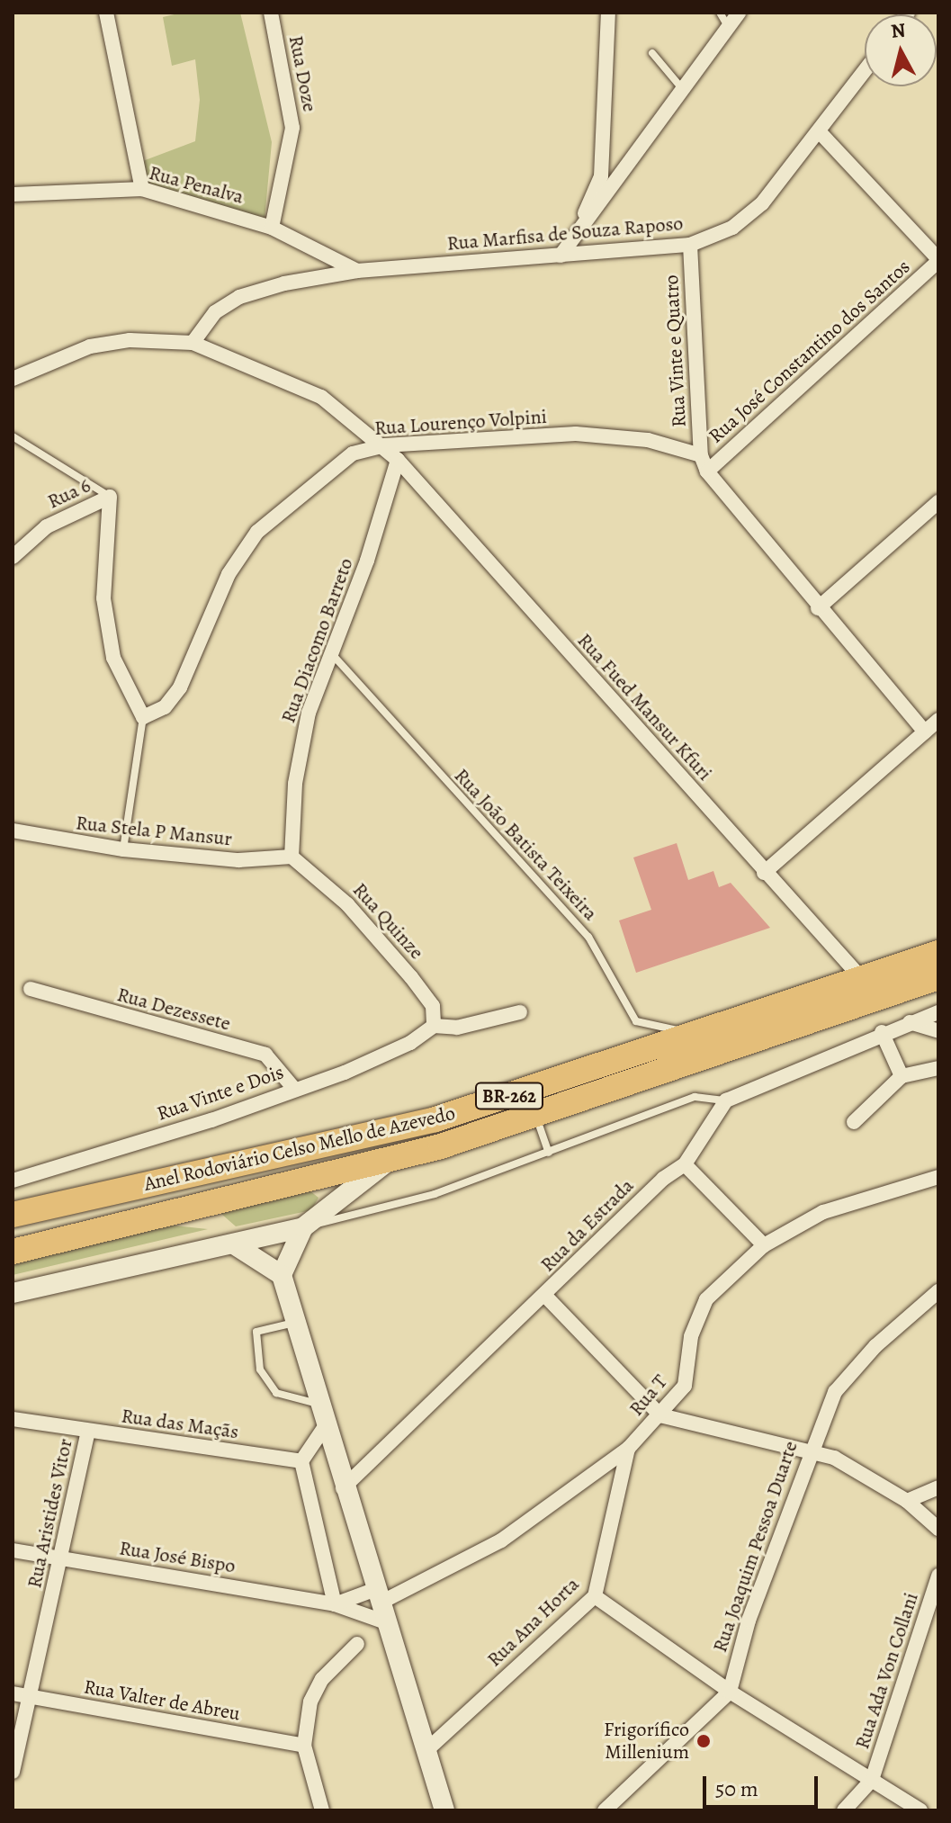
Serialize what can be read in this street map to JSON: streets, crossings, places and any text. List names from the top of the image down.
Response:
{
  "streets": {
    "highway": ["BR-262", "Anel Rodoviário Celso Mello de Azevedo"],
    "street": [
      "Rua Doze",
      "Rua Penalva",
      "Rua Marfisa de Souza Raposo",
      "Rua Vinte e Quatro",
      "Rua José Constantino dos Santos",
      "Rua Lourenço Volpini",
      "Rua 6",
      "Rua Diacomo Barreto",
      "Rua Fued Mansur Kfuri",
      "Rua Stela P Mansur",
      "Rua Quinze",
      "Rua Dezessete",
      "Rua Vinte e Dois",
      "Rua da Estrada",
      "Rua T",
      "Rua das Maçãs",
      "Rua Aristides Vitor",
      "Rua Joaquim Pessoa Duarte",
      "Rua José Bispo",
      "Rua Ana Horta",
      "Rua Ada Von Collani",
      "Rua Valter de Abreu"
    ],
    "lane": ["Rua João Batista Teixeira"]
  },
  "crossings": [
    ["Rua Doze", "Rua Penalva"],
    ["Rua Penalva", "Rua Marfisa de Souza Raposo"],
    ["Rua Marfisa de Souza Raposo", "Rua Vinte e Quatro"],
    ["Rua Vinte e Quatro", "Rua Lourenço Volpini"],
    ["Rua Diacomo Barreto", "Rua Fued Mansur Kfuri"],
    ["Rua Diacomo Barreto", "Rua Stela P Mansur"],
    ["Rua Diacomo Barreto", "Rua João Batista Teixeira"],
    ["Rua Diacomo Barreto", "Rua Quinze"],
    ["Rua Fued Mansur Kfuri", "Anel Rodoviário Celso Mello de Azevedo"],
    ["Rua Stela P Mansur", "Rua Quinze"],
    ["Rua João Batista Teixeira", "Anel Rodoviário Celso Mello de Azevedo"],
    ["Rua Quinze", "Rua Vinte e Dois"],
    ["Rua Dezessete", "Rua Vinte e Dois"],
    ["Rua T", "Rua José Bispo"],
    ["Rua T", "Rua Ana Horta"],
    ["Rua das Maçãs", "Rua Aristides Vitor"],
    ["Rua Aristides Vitor", "Rua José Bispo"],
    ["Rua Aristides Vitor", "Rua Valter de Abreu"]
  ],
  "places": ["Frigorífico Millenium"],
  "scale_bar": "50 m",
  "north": "top"
}
